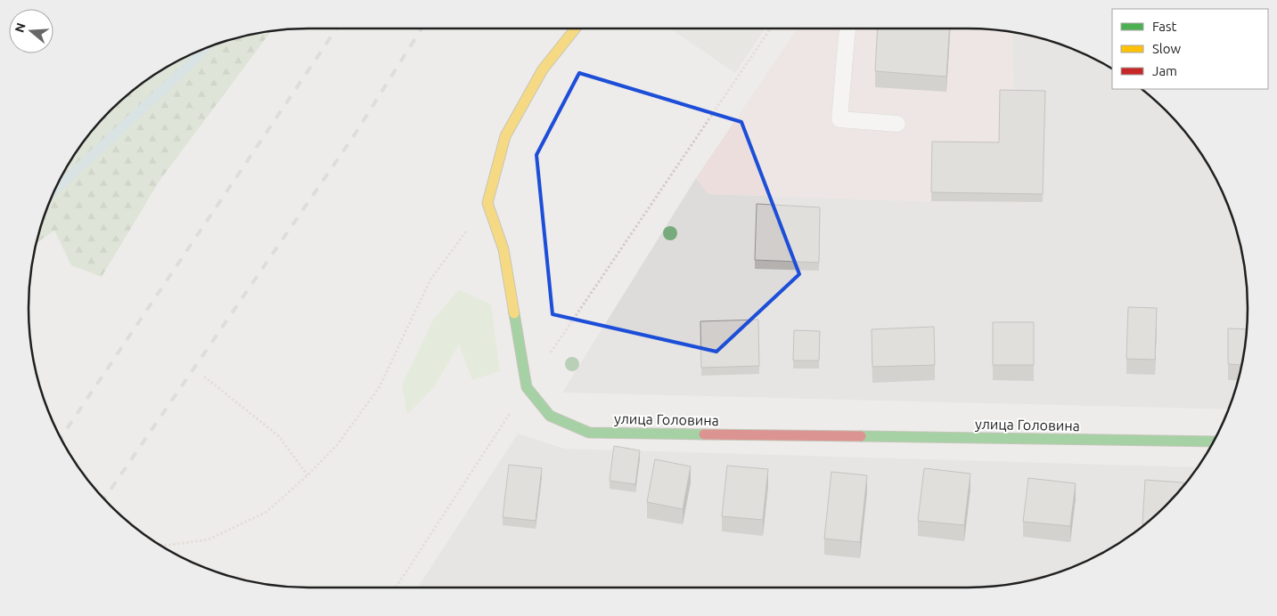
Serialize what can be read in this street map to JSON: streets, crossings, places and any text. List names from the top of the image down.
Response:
{
  "streets": {
    "street": ["улица Головина"]
  },
  "legend": ["Fast", "Slow", "Jam"],
  "north": "left"
}
